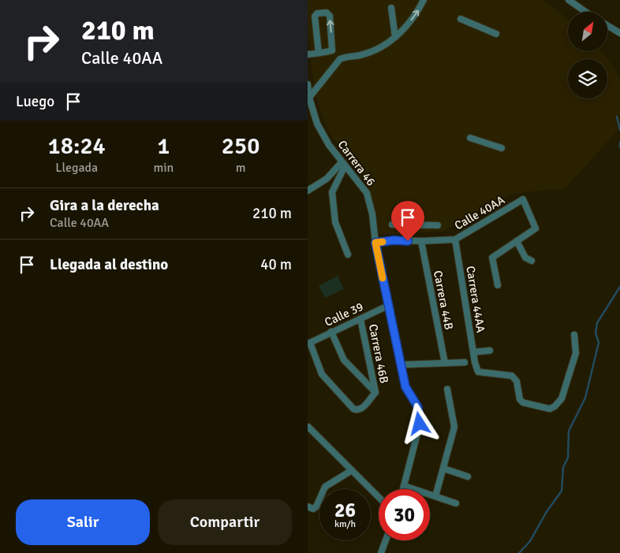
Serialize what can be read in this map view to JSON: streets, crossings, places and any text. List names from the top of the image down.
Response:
{
  "streets": {
    "street": [
      "Carrera 46",
      "Calle 40AA",
      "Carrera 44AA",
      "Carrera 44B",
      "Calle 39",
      "Carrera 46B"
    ]
  },
  "crossings": [
    ["Carrera 46", "Calle 40AA"],
    ["Carrera 46", "Calle 39"],
    ["Calle 40AA", "Carrera 44AA"],
    ["Calle 40AA", "Carrera 44B"],
    ["Calle 39", "Carrera 46B"]
  ],
  "north": "top right",
  "page": {
    "turn": ["210 m", "Calle 40AA"],
    "then": "Luego",
    "eta": [
      "18:24",
      "Llegada",
      "1",
      "min",
      "250",
      "m"
    ],
    "list": [
      {
        "name": "Gira a la derecha",
        "note": "Calle 40AA",
        "value": "210 m"
      },
      {
        "name": "Llegada al destino",
        "value": "40 m"
      }
    ],
    "speed": "26 km/h",
    "limit": "30",
    "buttons": ["Salir", "Compartir"]
  }
}
